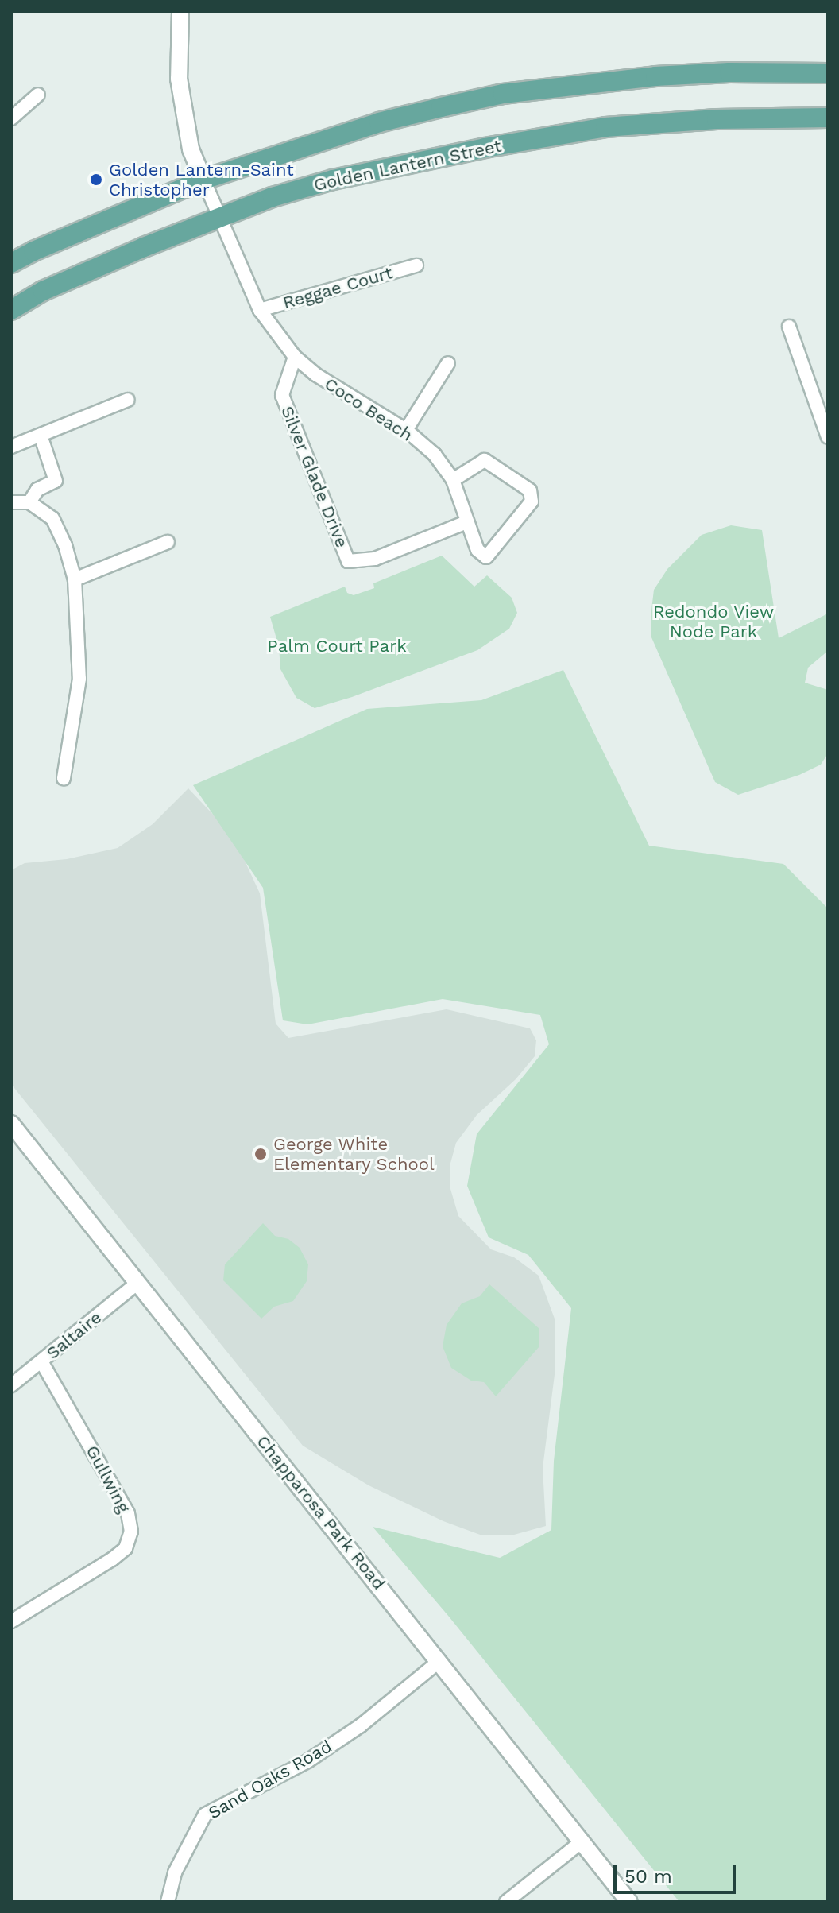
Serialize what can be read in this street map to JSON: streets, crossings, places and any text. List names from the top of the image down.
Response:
{
  "streets": {
    "main road": ["Golden Lantern Street"],
    "street": [
      "Reggae Court",
      "Coco Beach",
      "Silver Glade Drive",
      "Saltaire",
      "Gullwing",
      "Chapparosa Park Road",
      "Sand Oaks Road"
    ]
  },
  "crossings": [
    ["Golden Lantern Street", "Coco Beach"],
    ["Reggae Court", "Coco Beach"],
    ["Coco Beach", "Silver Glade Drive"],
    ["Saltaire", "Gullwing"],
    ["Saltaire", "Chapparosa Park Road"],
    ["Chapparosa Park Road", "Sand Oaks Road"]
  ],
  "parks": ["Redondo View Node Park", "Palm Court Park"],
  "places": ["Golden Lantern-Saint Christopher", "George White Elementary School"],
  "scale_bar": "50 m"
}
